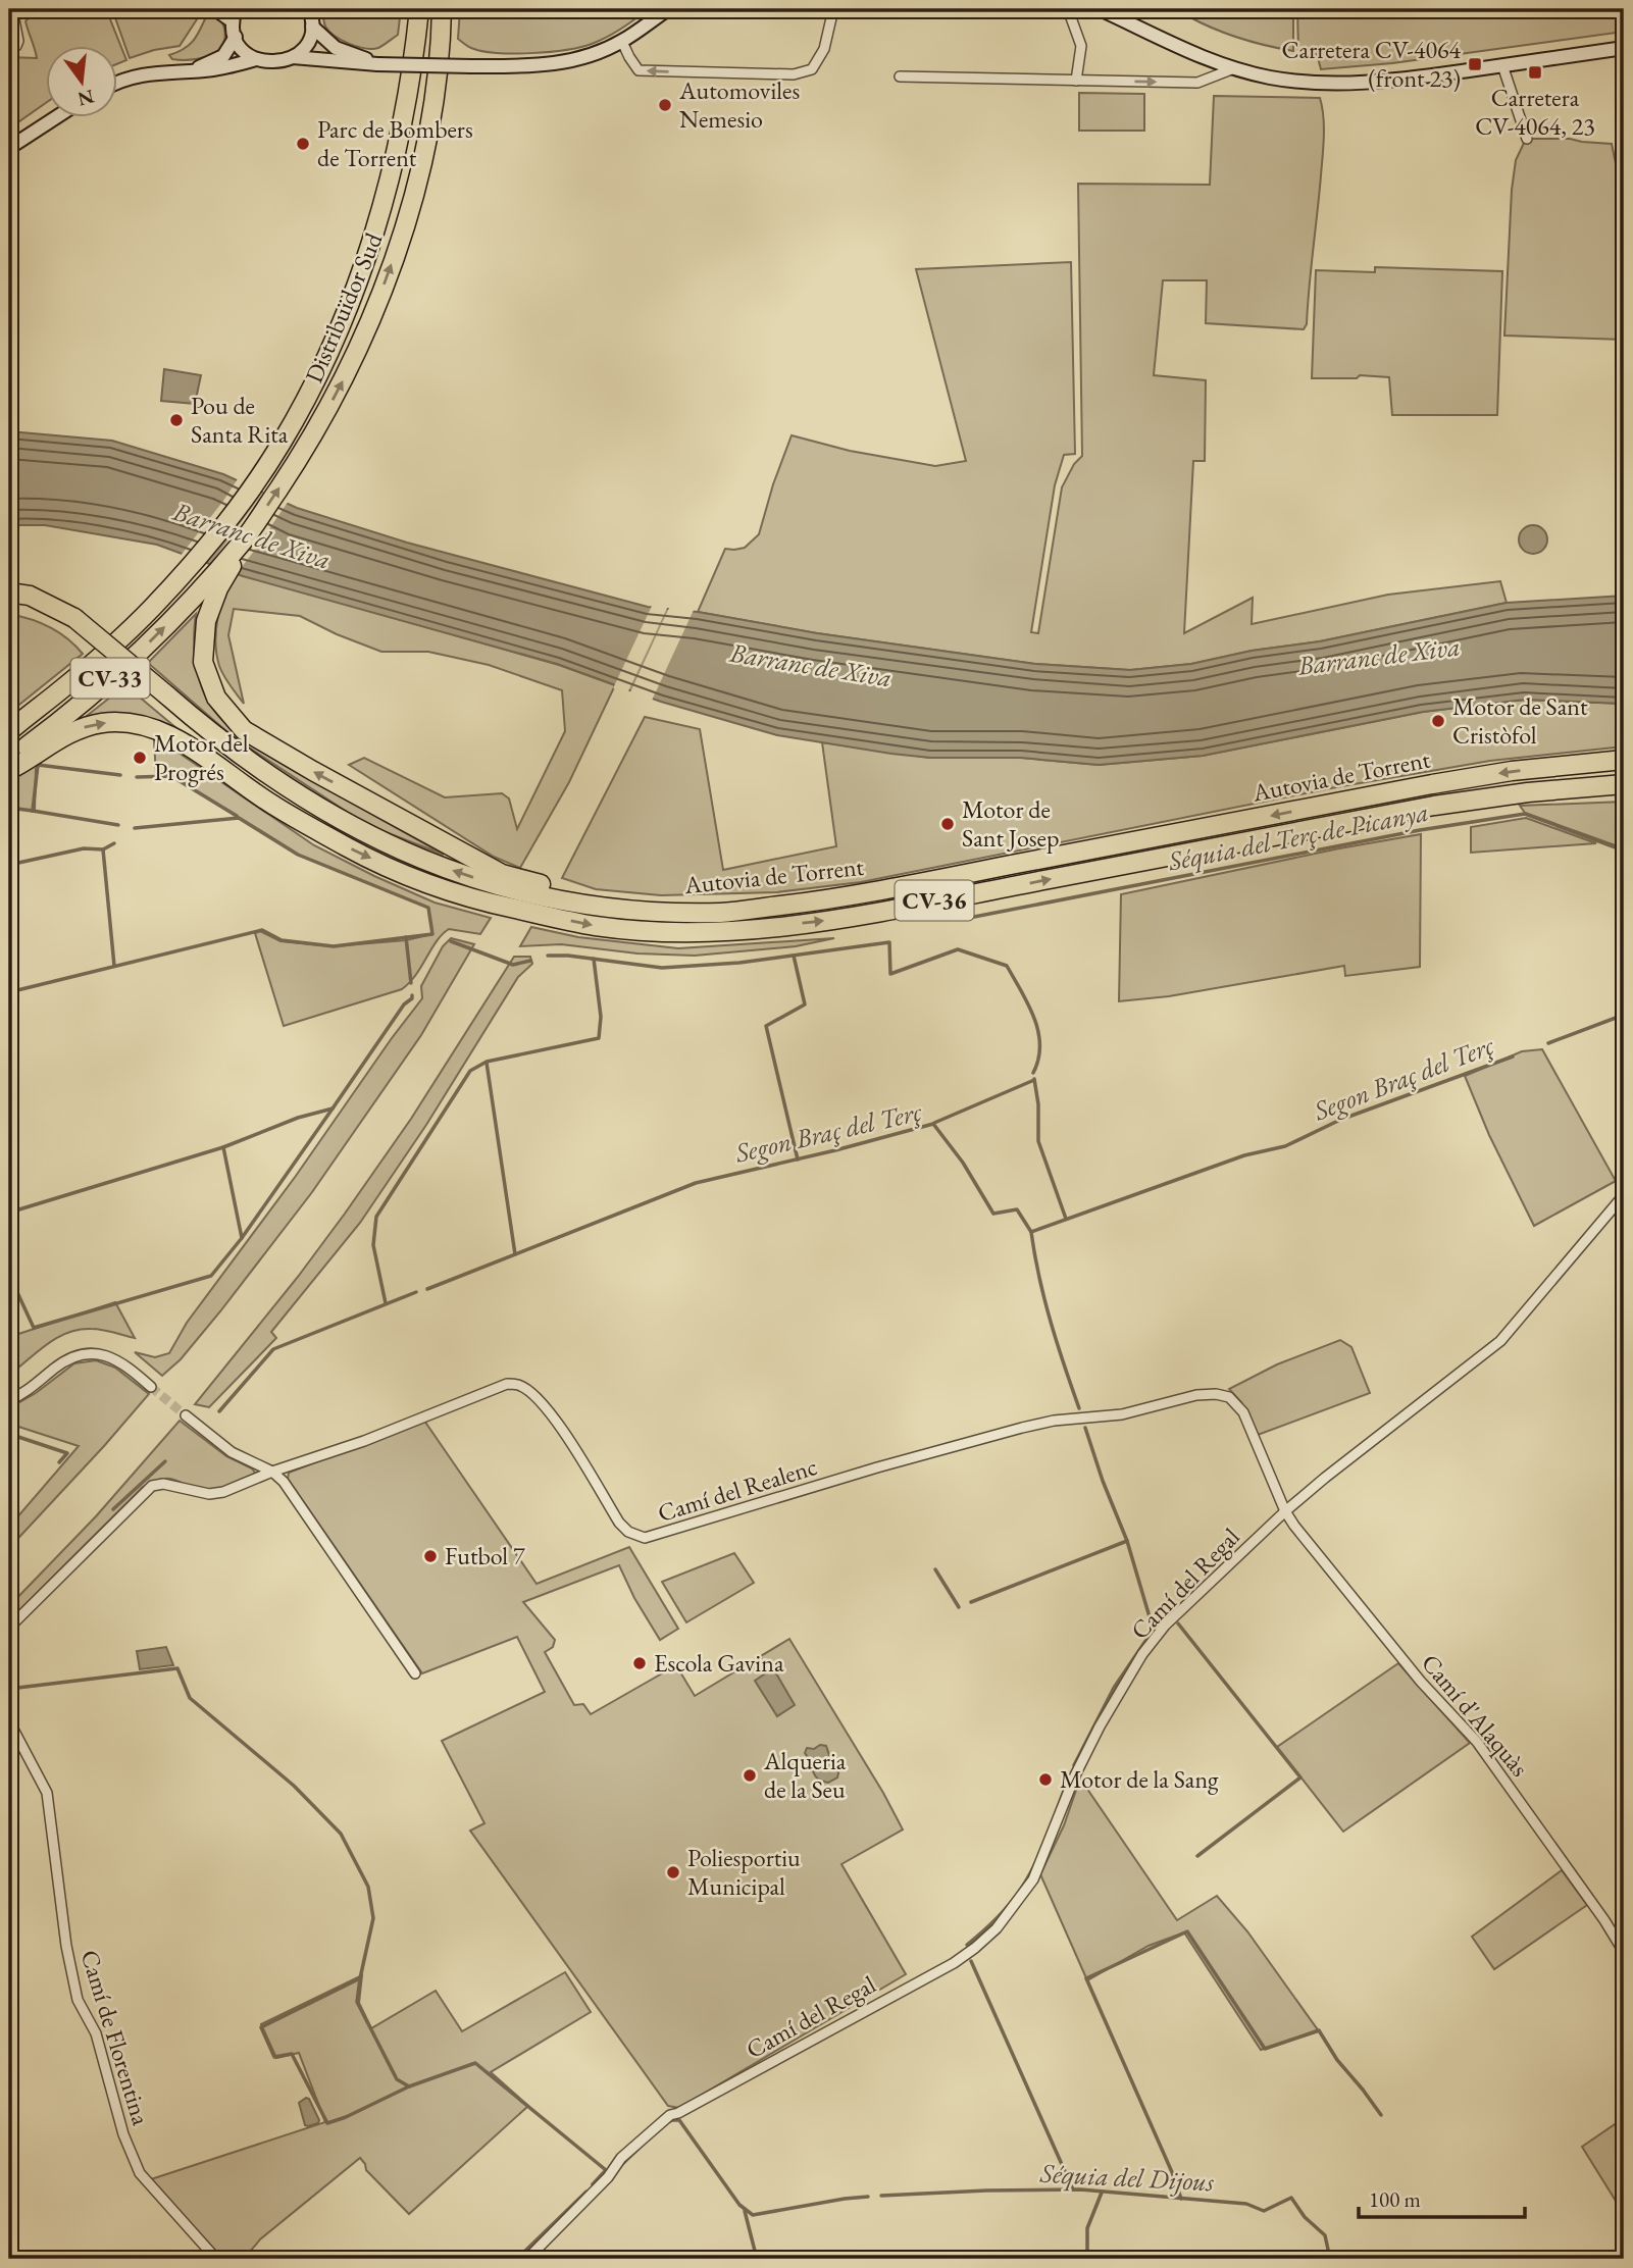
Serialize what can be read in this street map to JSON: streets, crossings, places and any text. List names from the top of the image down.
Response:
{
  "streets": {
    "highway": [
      "Distribuïdor Sud",
      "CV-33",
      "Autovia de Torrent",
      "CV-36"
    ],
    "street": [
      "Camí del Realenc",
      "Camí del Regal",
      "Camí d'Alaquàs",
      "Camí de Florentina"
    ]
  },
  "crossings": [
    ["Distribuïdor Sud", "CV-33"],
    ["Autovia de Torrent", "CV-36"],
    ["Camí del Realenc", "Camí del Regal"],
    ["Camí del Realenc", "Camí d'Alaquàs"],
    ["Camí del Regal", "Camí d'Alaquàs"]
  ],
  "water": [
    "Barranc de Xiva",
    "Séquia del Terç de Picanya",
    "Segon Braç del Terç",
    "Séquia del Dijous"
  ],
  "places": {
    "transit": ["Carretera CV-4064 (front 23)", "Carretera CV-4064, 23"],
    "other": [
      "Automoviles Nemesio",
      "Parc de Bombers de Torrent",
      "Pou de Santa Rita",
      "Motor de Sant Cristòfol",
      "Motor del Progrés",
      "Motor de Sant Josep",
      "Futbol 7",
      "Escola Gavina",
      "Alqueria de la Seu",
      "Motor de la Sang",
      "Poliesportiu Municipal"
    ]
  },
  "scale_bar": "100 m",
  "north": "bottom"
}
